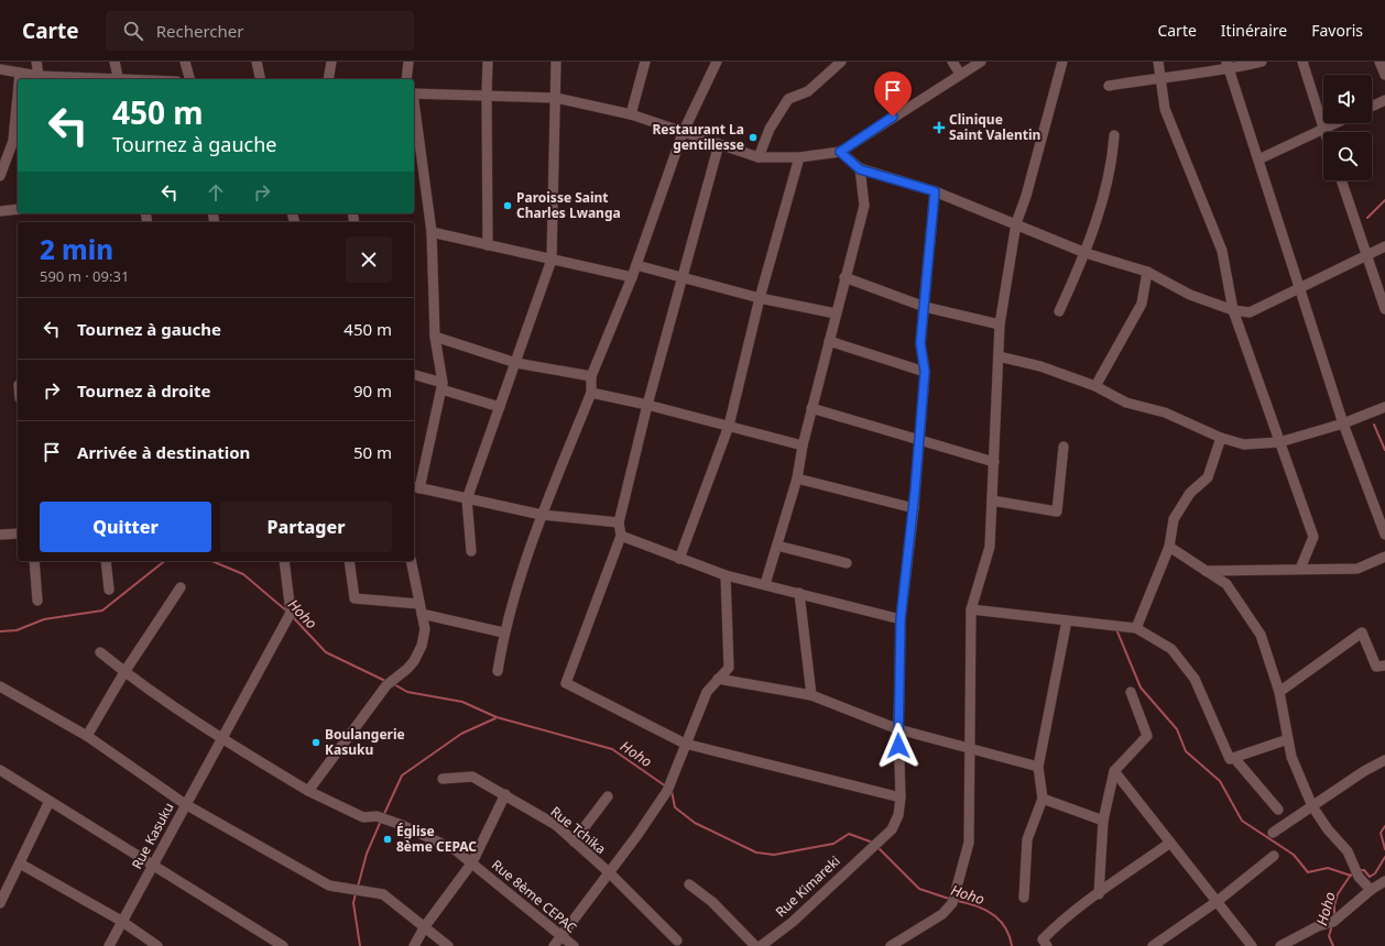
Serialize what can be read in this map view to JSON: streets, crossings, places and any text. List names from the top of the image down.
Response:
{
  "streets": {
    "street": [
      "Rue Tchika",
      "Rue Kasuku",
      "Rue Kimareki",
      "Rue 8ème CEPAC"
    ]
  },
  "water": ["Hoho"],
  "places": {
    "health": ["Clinique Saint Valentin"],
    "other": [
      "Restaurant La gentillesse",
      "Paroisse Saint Charles Lwanga",
      "Boulangerie Kasuku",
      "Église 8ème CEPAC"
    ]
  },
  "page": {
    "header": "Carte",
    "search": "Rechercher",
    "nav": ["Carte", "Itinéraire", "Favoris"],
    "turn": ["450 m", "Tournez à gauche"],
    "heading": ["2 min", "590 m · 09:31"],
    "list": [
      {
        "name": "Tournez à gauche",
        "value": "450 m"
      },
      {
        "name": "Tournez à droite",
        "value": "90 m"
      },
      {
        "name": "Arrivée à destination",
        "value": "50 m"
      }
    ],
    "buttons": ["Quitter", "Partager"]
  }
}
